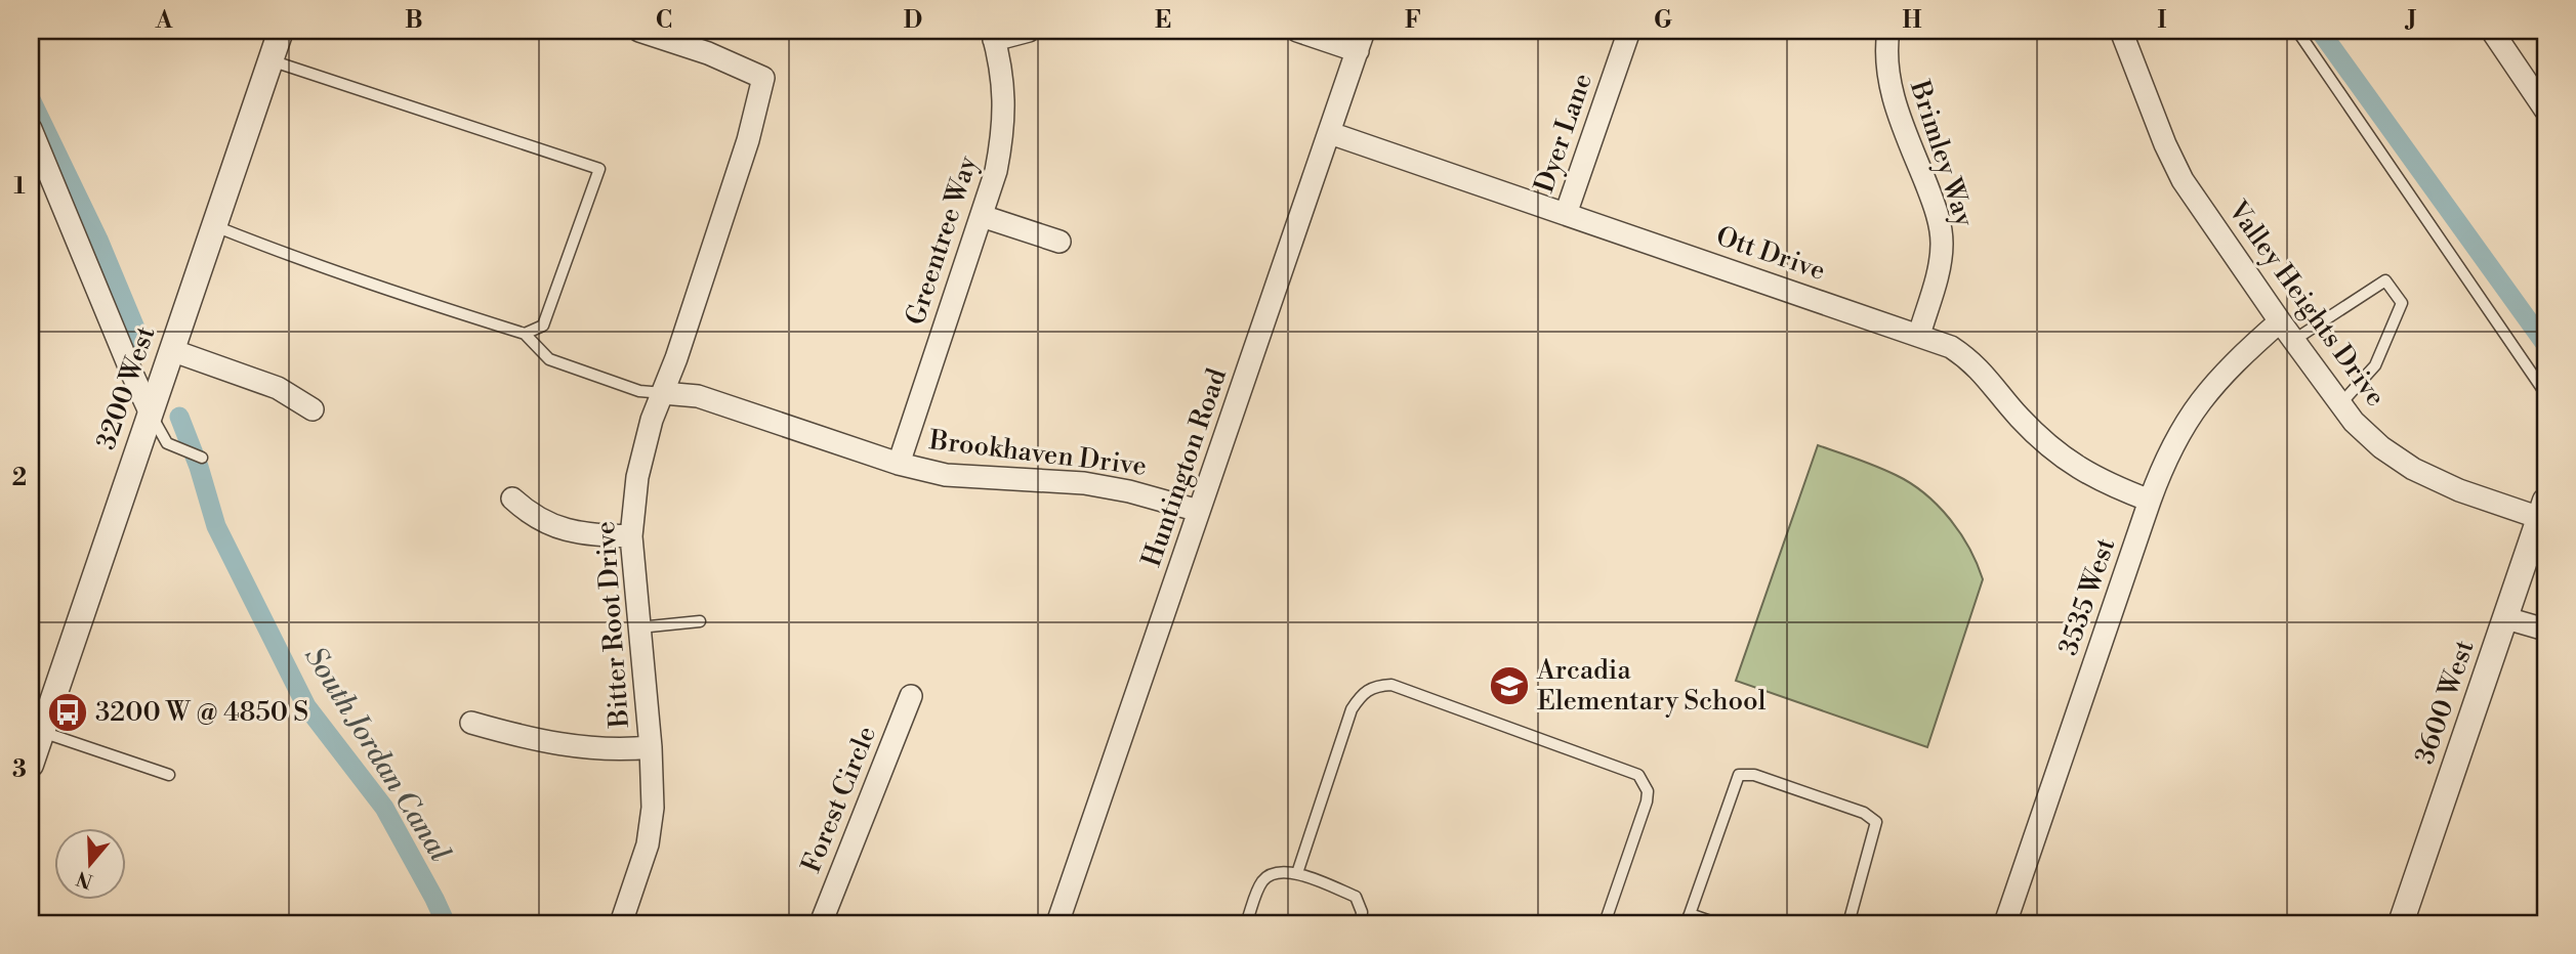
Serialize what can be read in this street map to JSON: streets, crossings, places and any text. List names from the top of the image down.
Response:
{
  "streets": {
    "street": [
      "Dyer Lane",
      "Brimley Way",
      "Greentree Way",
      "Ott Drive",
      "Valley Heights Drive",
      "3200 West",
      "Brookhaven Drive",
      "Huntington Road",
      "3535 West",
      "Bitter Root Drive",
      "3600 West",
      "Forest Circle"
    ]
  },
  "crossings": [
    ["Dyer Lane", "Ott Drive"],
    ["Brimley Way", "Ott Drive"],
    ["Greentree Way", "Brookhaven Drive"],
    ["Ott Drive", "Huntington Road"],
    ["Ott Drive", "3535 West"],
    ["Valley Heights Drive", "3535 West"],
    ["Valley Heights Drive", "3600 West"],
    ["Brookhaven Drive", "Huntington Road"],
    ["Brookhaven Drive", "Bitter Root Drive"]
  ],
  "water": ["South Jordan Canal"],
  "places": {
    "school or university": ["Arcadia Elementary School"],
    "bus stop": ["3200 W @ 4850 S"]
  },
  "north": "bottom",
  "grid": {
    "columns": [
      "A",
      "B",
      "C",
      "D",
      "E",
      "F",
      "G",
      "H",
      "I",
      "J"
    ],
    "rows": ["1", "2", "3"]
  }
}
